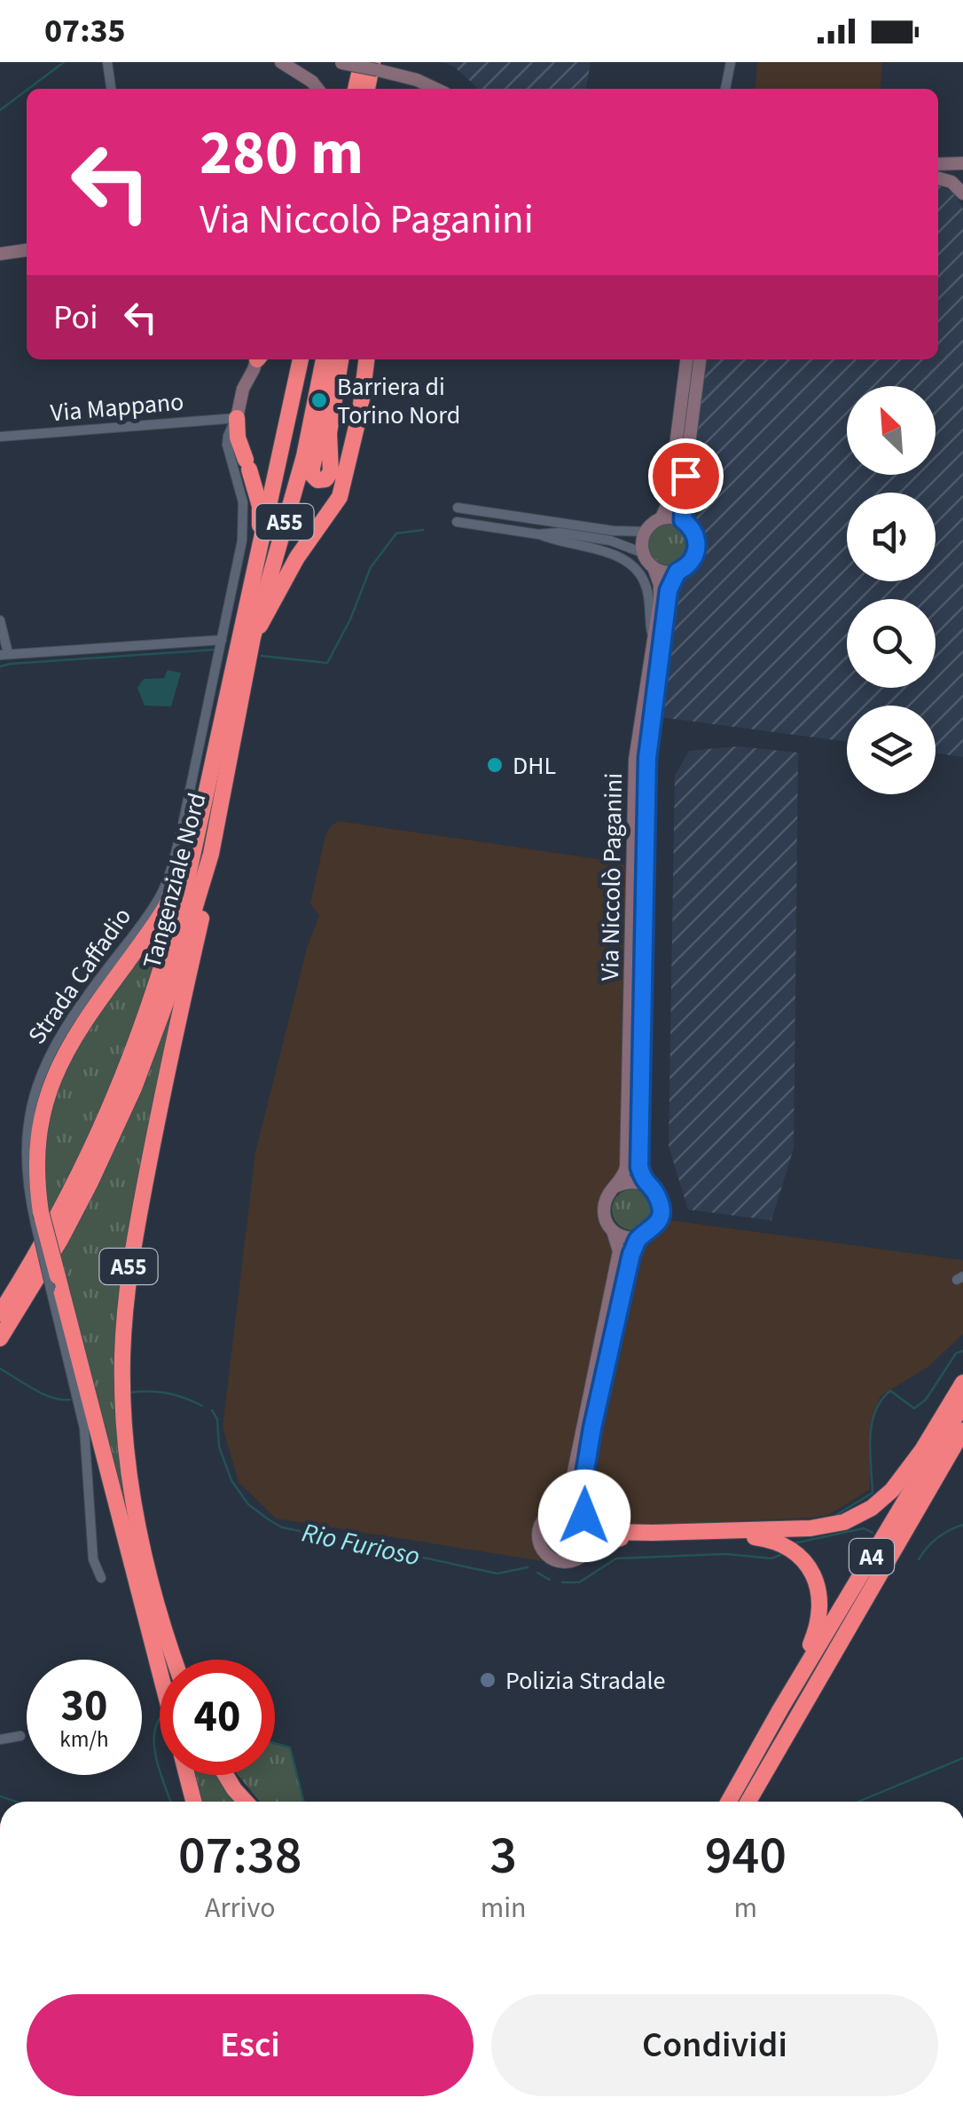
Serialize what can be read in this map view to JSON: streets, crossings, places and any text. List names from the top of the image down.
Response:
{
  "streets": {
    "highway": ["A55", "Tangenziale Nord", "A4"],
    "street": ["Via Mappano", "Via Niccolò Paganini", "Strada Caffadio"]
  },
  "crossings": [
    ["Via Mappano", "Strada Caffadio"],
    ["A55", "Tangenziale Nord"],
    ["A55", "Strada Caffadio"]
  ],
  "water": ["Rio Furioso"],
  "places": ["Barriera di Torino Nord", "DHL", "Polizia Stradale"],
  "north": "top left",
  "page": {
    "status": "07:35",
    "turn": ["280 m", "Via Niccolò Paganini"],
    "then": "Poi",
    "speed": "30 km/h",
    "limit": "40",
    "eta": [
      "07:38",
      "Arrivo",
      "3",
      "min",
      "940",
      "m"
    ],
    "buttons": ["Esci", "Condividi"]
  }
}
